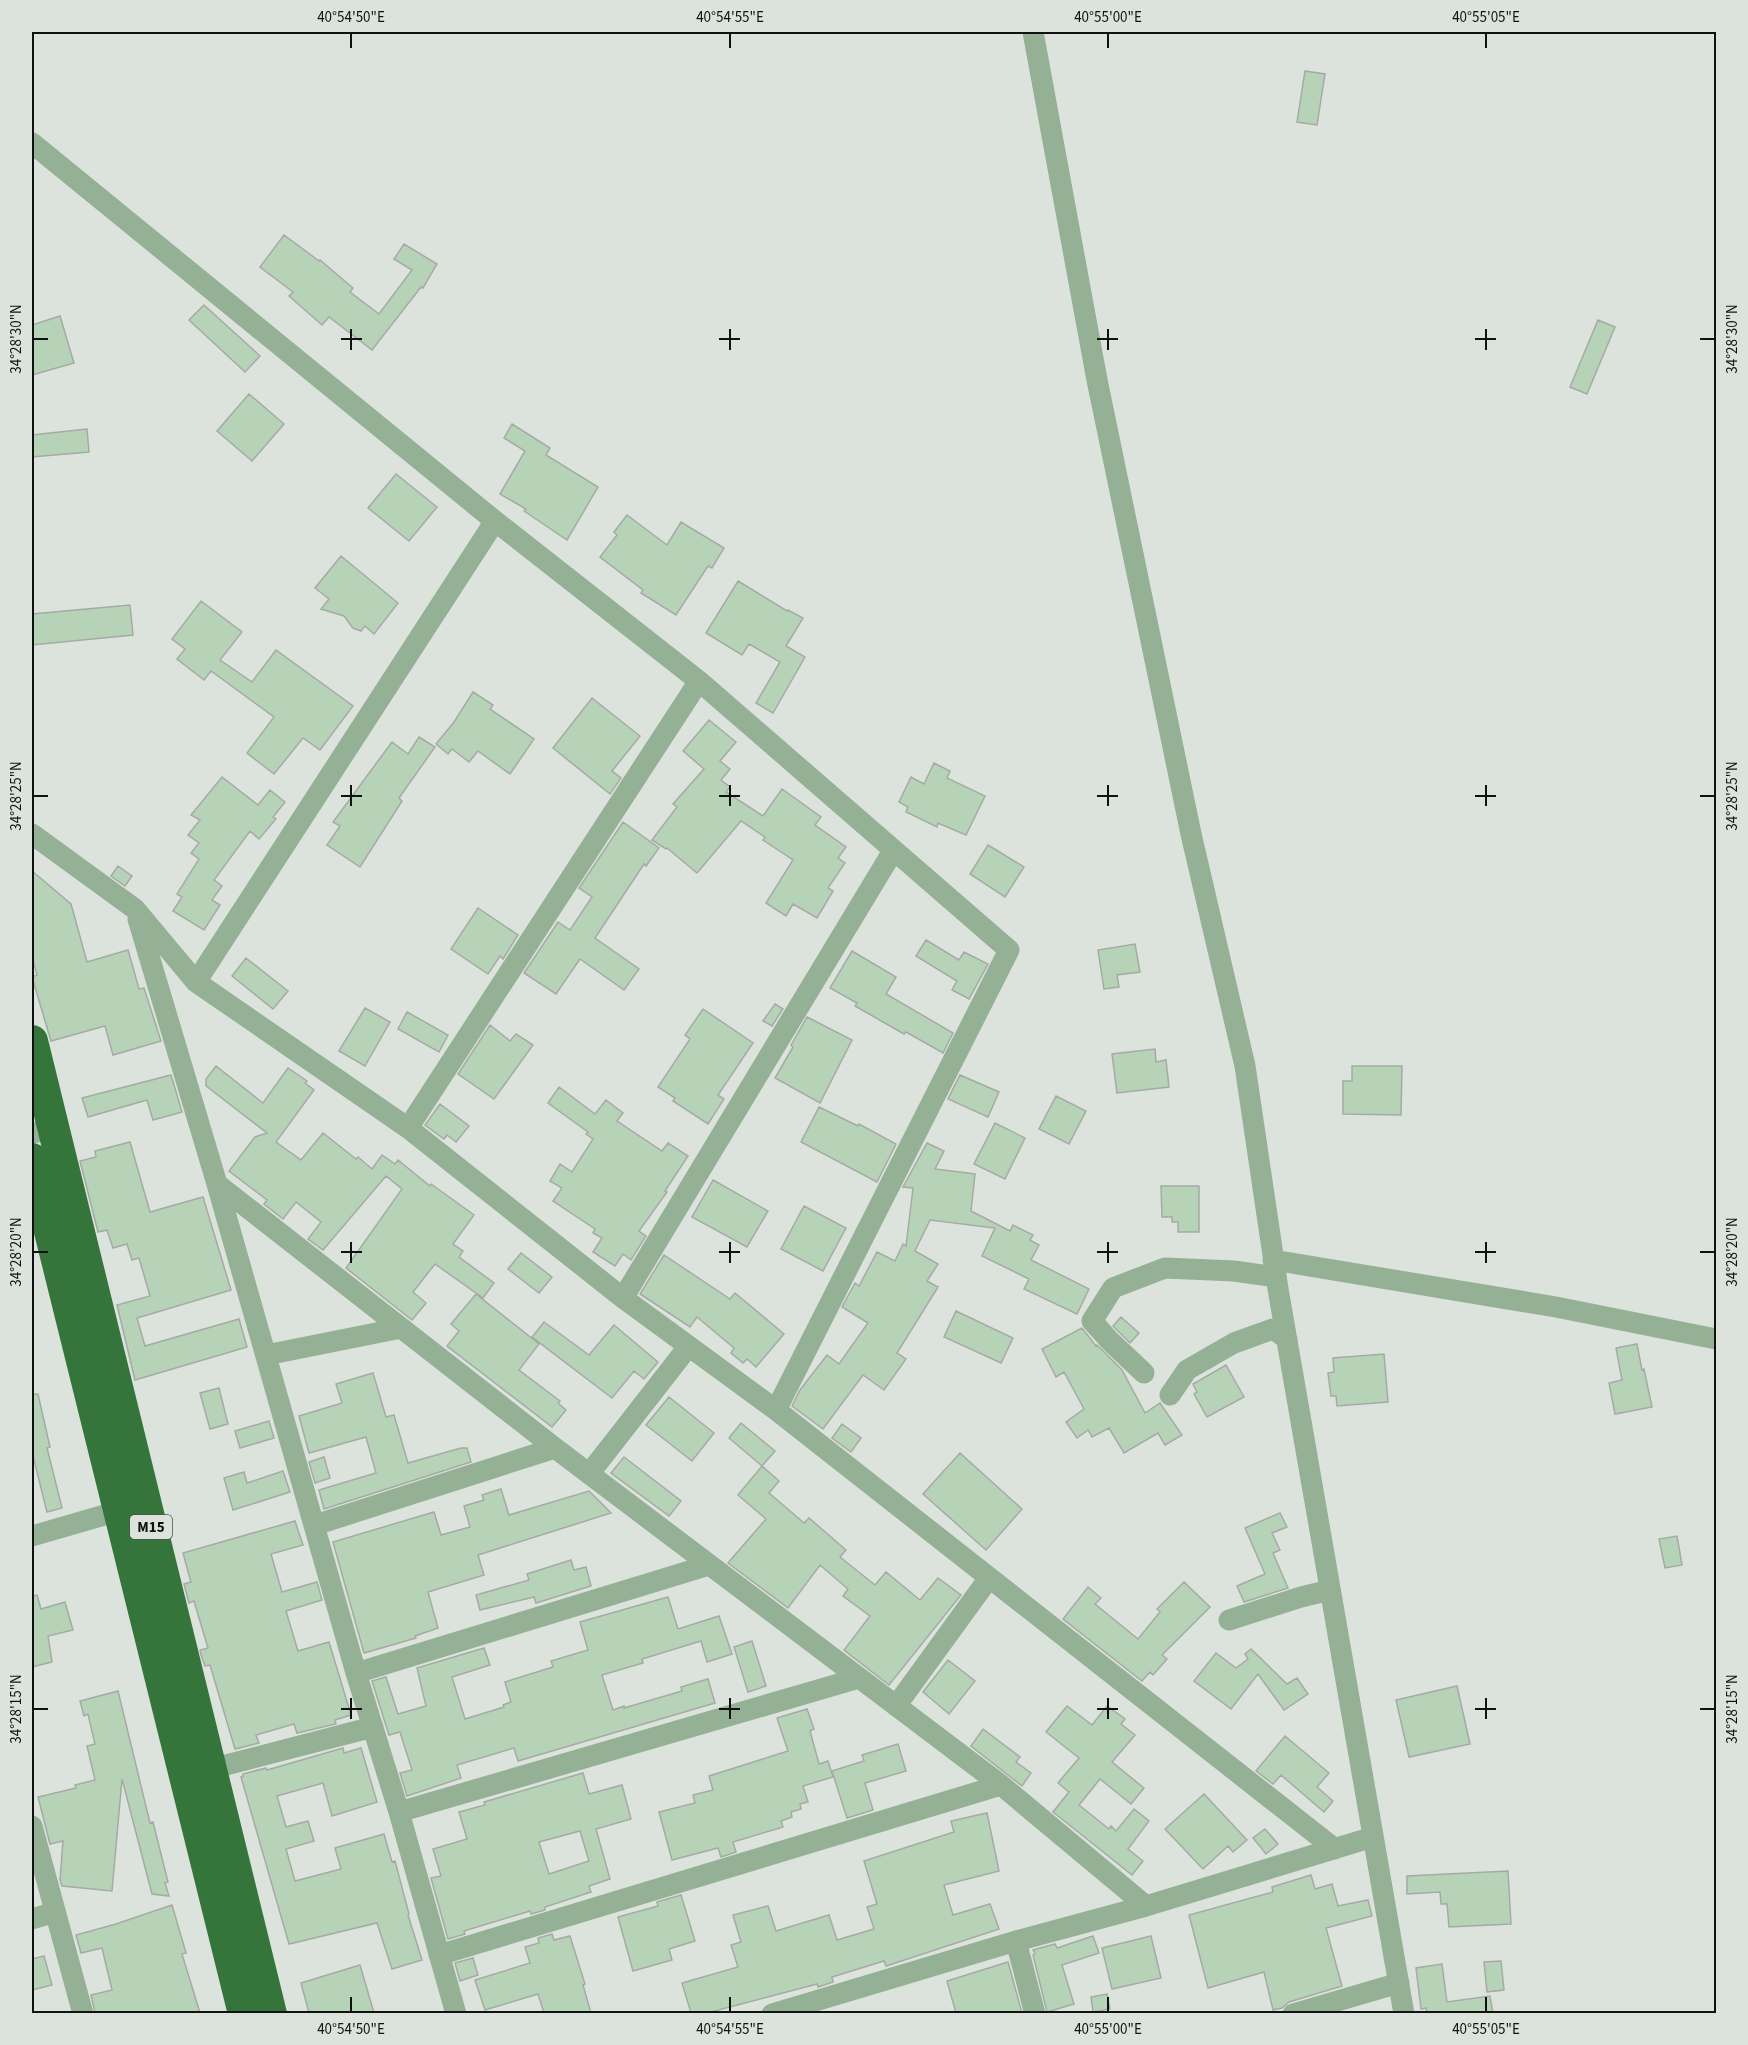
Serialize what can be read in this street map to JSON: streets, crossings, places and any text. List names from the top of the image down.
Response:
{
  "streets": {
    "highway": ["M15"]
  },
  "coordinates": [
    "40°54'50\"E",
    "40°54'55\"E",
    "40°55'00\"E",
    "40°55'05\"E",
    "34°28'30\"N",
    "34°28'25\"N",
    "34°28'20\"N",
    "34°28'15\"N"
  ]
}
